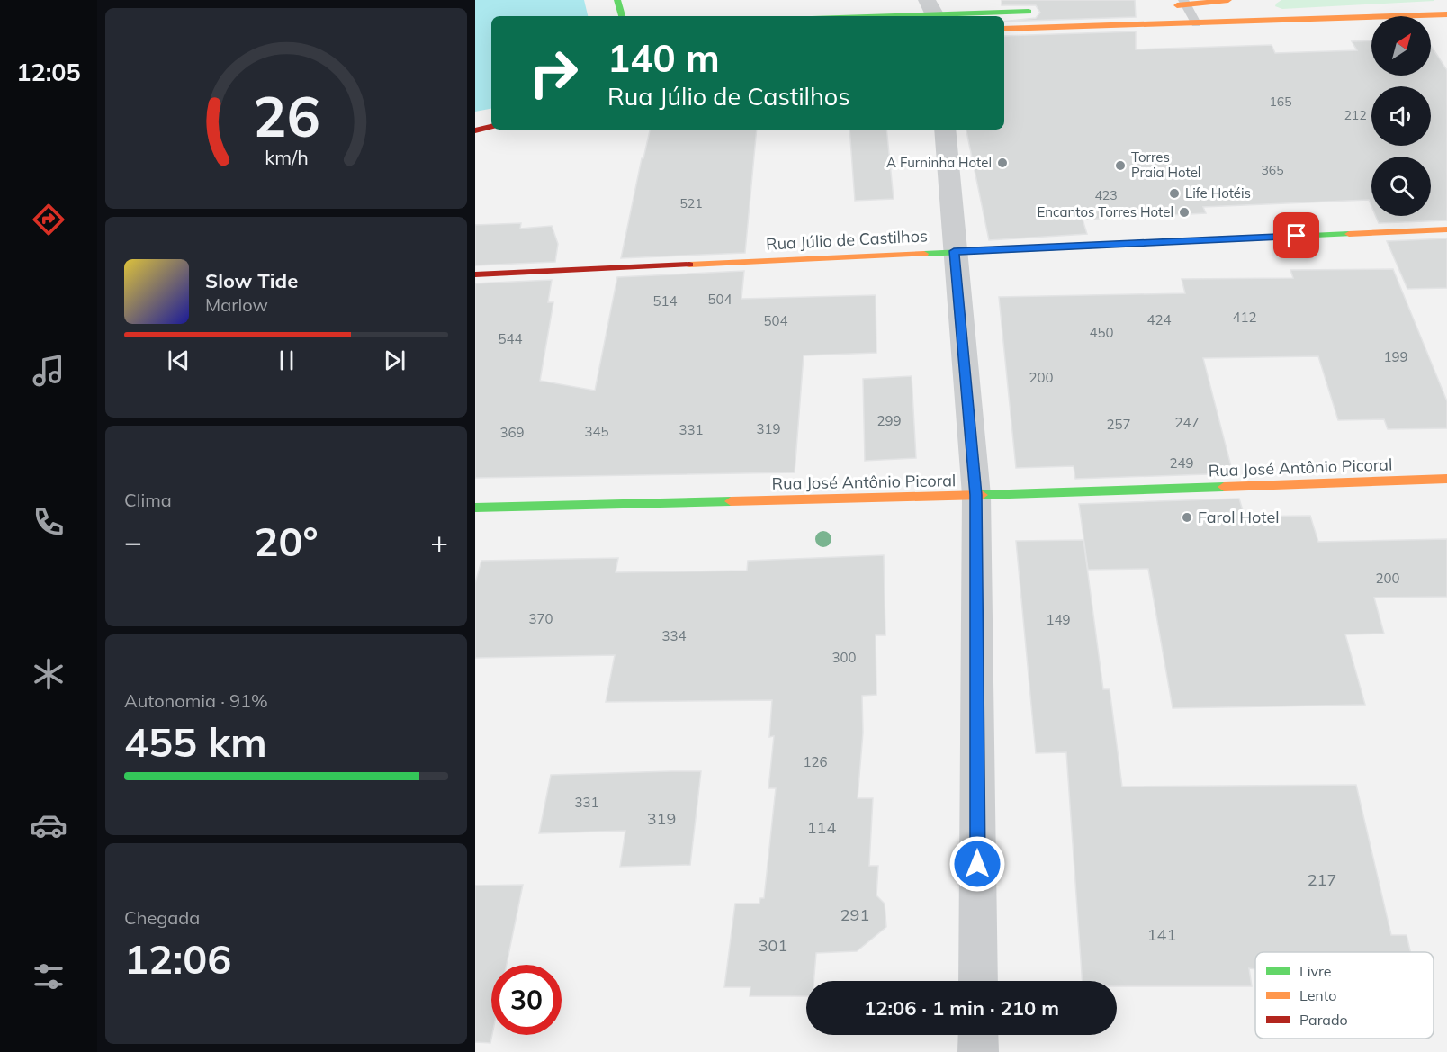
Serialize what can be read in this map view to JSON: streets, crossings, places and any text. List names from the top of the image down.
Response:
{
  "streets": {
    "street": ["Rua Júlio de Castilhos", "Rua José Antônio Picoral"]
  },
  "places": [
    "A Furninha Hotel",
    "Torres Praia Hotel",
    "Life Hotéis",
    "Encantos Torres Hotel",
    "Farol Hotel"
  ],
  "house_numbers": [
    "165",
    "212",
    "365",
    "423",
    "521",
    "504",
    "514",
    "412",
    "424",
    "504",
    "450",
    "544",
    "199",
    "200",
    "299",
    "247",
    "257",
    "319",
    "331",
    "345",
    "369",
    "249",
    "200",
    "370",
    "149",
    "334",
    "300",
    "126",
    "331",
    "319",
    "114",
    "217",
    "291",
    "141",
    "301"
  ],
  "legend": ["Livre", "Lento", "Parado"],
  "north": "top right",
  "page": {
    "tabs": "12:05",
    "turn": ["140 m", "Rua Júlio de Castilhos"],
    "song": ["Slow Tide", "Marlow"],
    "tile": [
      "Clima",
      ["Autonomia · 91%", "455 km"],
      ["Chegada", "12:06"]
    ],
    "heat": ["−", "20°", "+"],
    "limit": "30",
    "trip": "12:06 · 1 min · 210 m",
    "gauge": ["26", "km/h"]
  }
}
